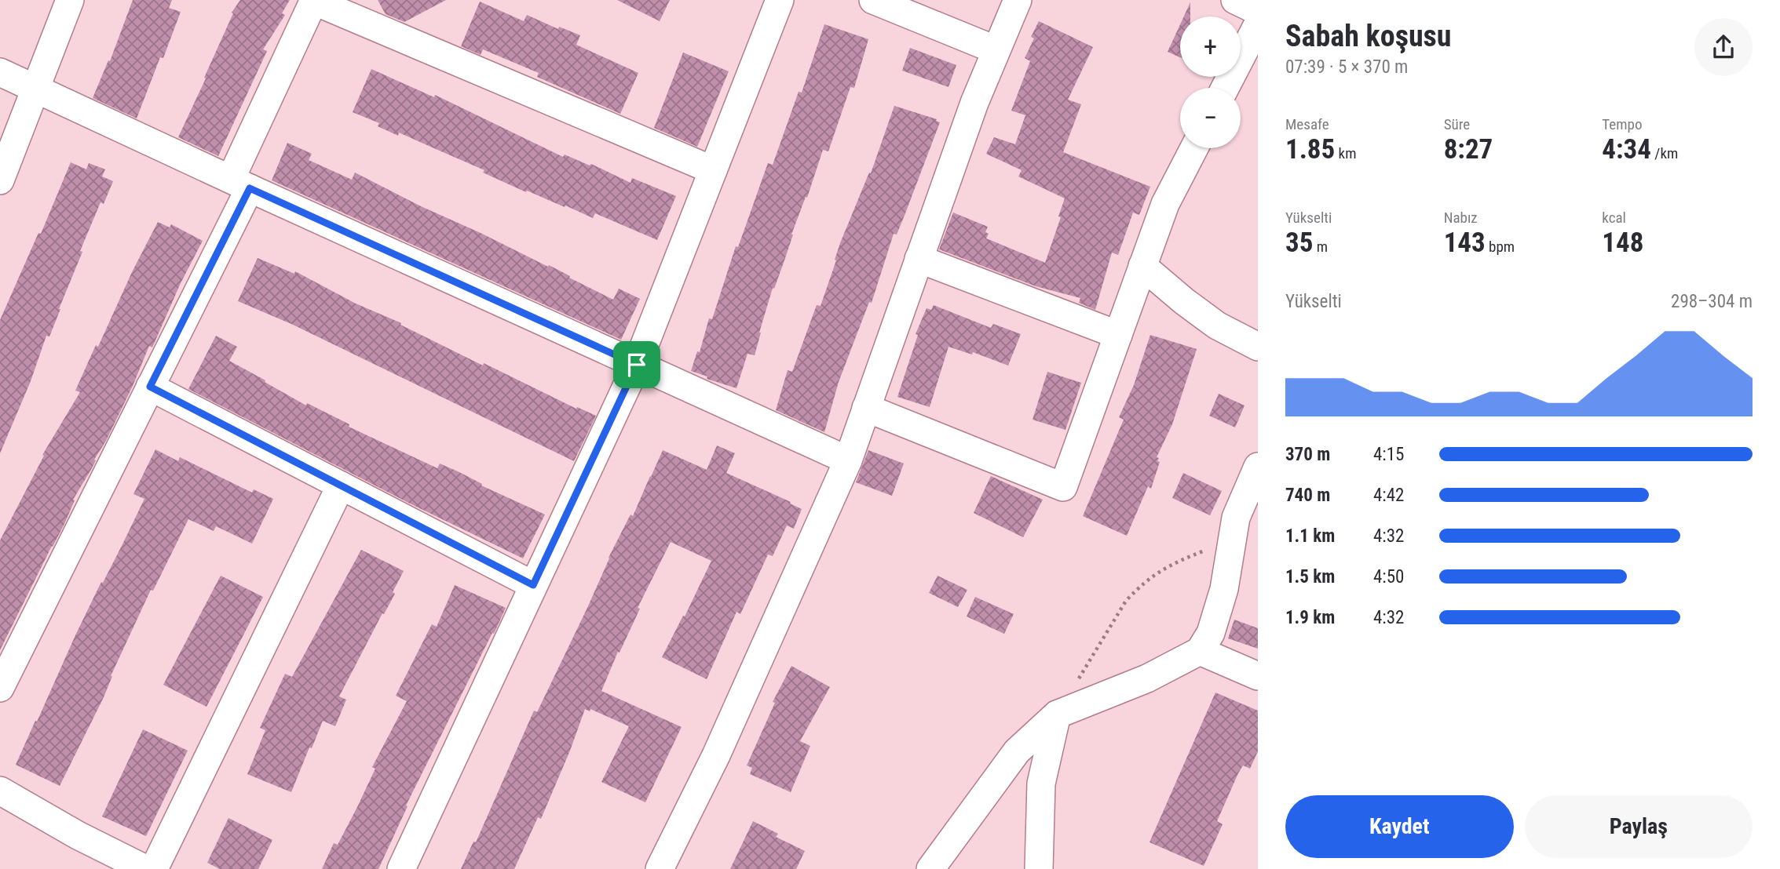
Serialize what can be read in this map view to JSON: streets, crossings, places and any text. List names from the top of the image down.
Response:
{
  "page": {
    "heading": ["Sabah koşusu", "07:39 · 5 × 370 m"],
    "map_buttons": ["+", "−"],
    "stats": [
      ["Mesafe", "1.85 km"],
      ["Süre", "8:27"],
      ["Tempo", "4:34 /km"],
      ["Yükselti", "35 m"],
      ["Nabız", "143 bpm"],
      ["kcal", "148"]
    ],
    "chart": ["Yükselti", "298–304 m"],
    "list": [
      {
        "name": "370 m",
        "note": "4:15"
      },
      {
        "name": "740 m",
        "note": "4:42"
      },
      {
        "name": "1.1 km",
        "note": "4:32"
      },
      {
        "name": "1.5 km",
        "note": "4:50"
      },
      {
        "name": "1.9 km",
        "note": "4:32"
      }
    ],
    "buttons": ["Kaydet", "Paylaş"]
  }
}
